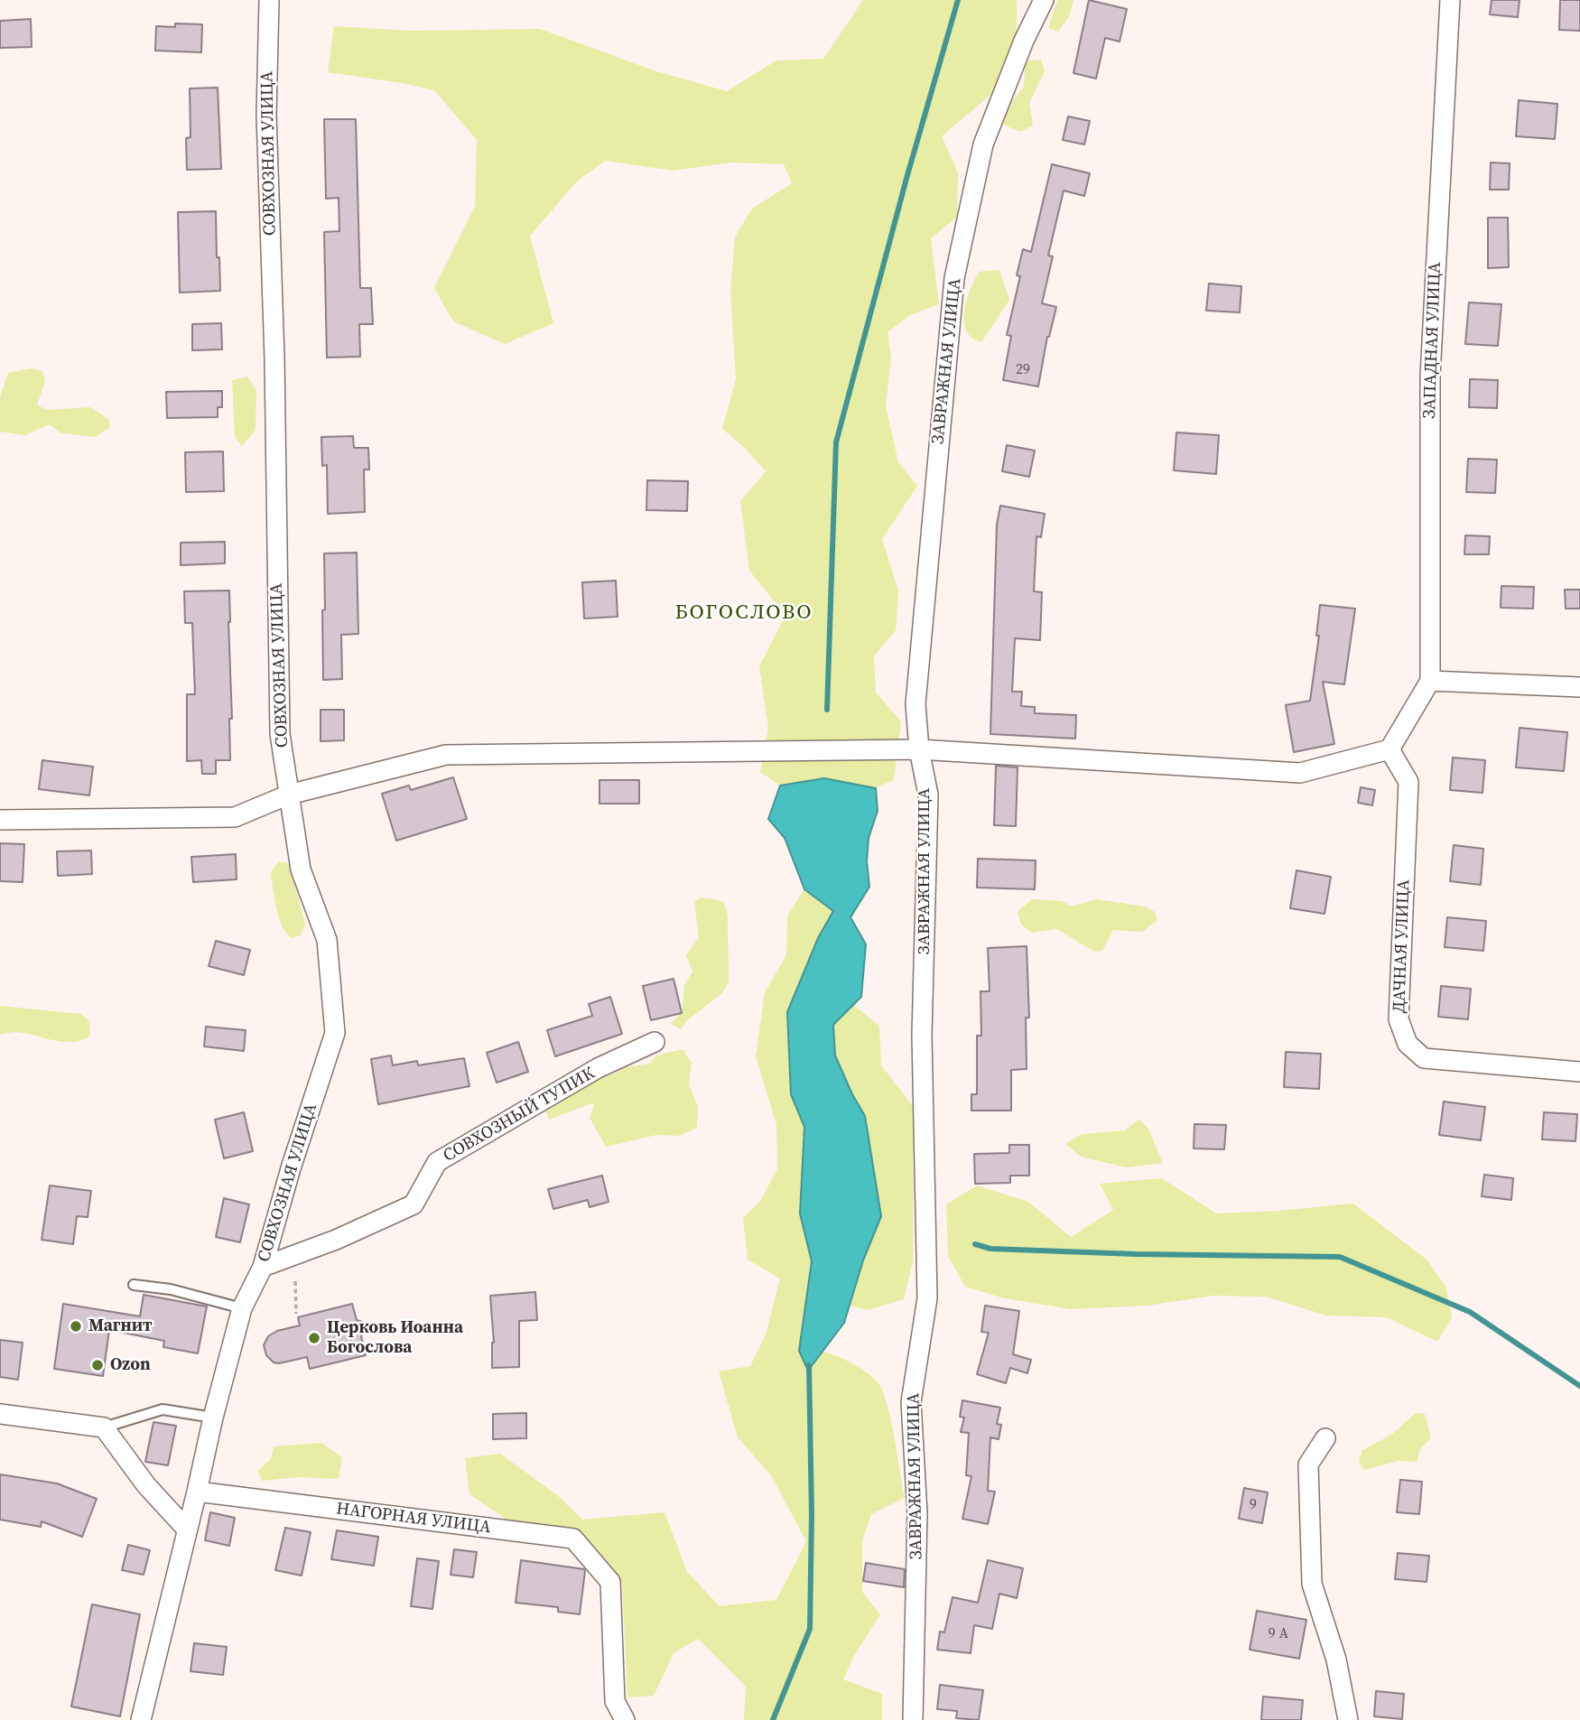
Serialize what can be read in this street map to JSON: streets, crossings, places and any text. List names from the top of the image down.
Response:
{
  "streets": {
    "street": [
      "СОВХОЗНАЯ УЛИЦА",
      "ЗАПАДНАЯ УЛИЦА",
      "ЗАВРАЖНАЯ УЛИЦА",
      "ДАЧНАЯ УЛИЦА",
      "СОВХОЗНЫЙ ТУПИК",
      "НАГОРНАЯ УЛИЦА"
    ]
  },
  "crossings": [
    ["СОВХОЗНАЯ УЛИЦА", "СОВХОЗНЫЙ ТУПИК"],
    ["СОВХОЗНАЯ УЛИЦА", "НАГОРНАЯ УЛИЦА"]
  ],
  "districts": ["БОГОСЛОВО"],
  "places": ["Магнит", "Церковь Иоанна Богослова", "Ozon"],
  "house_numbers": ["29", "9", "9 А"]
}
